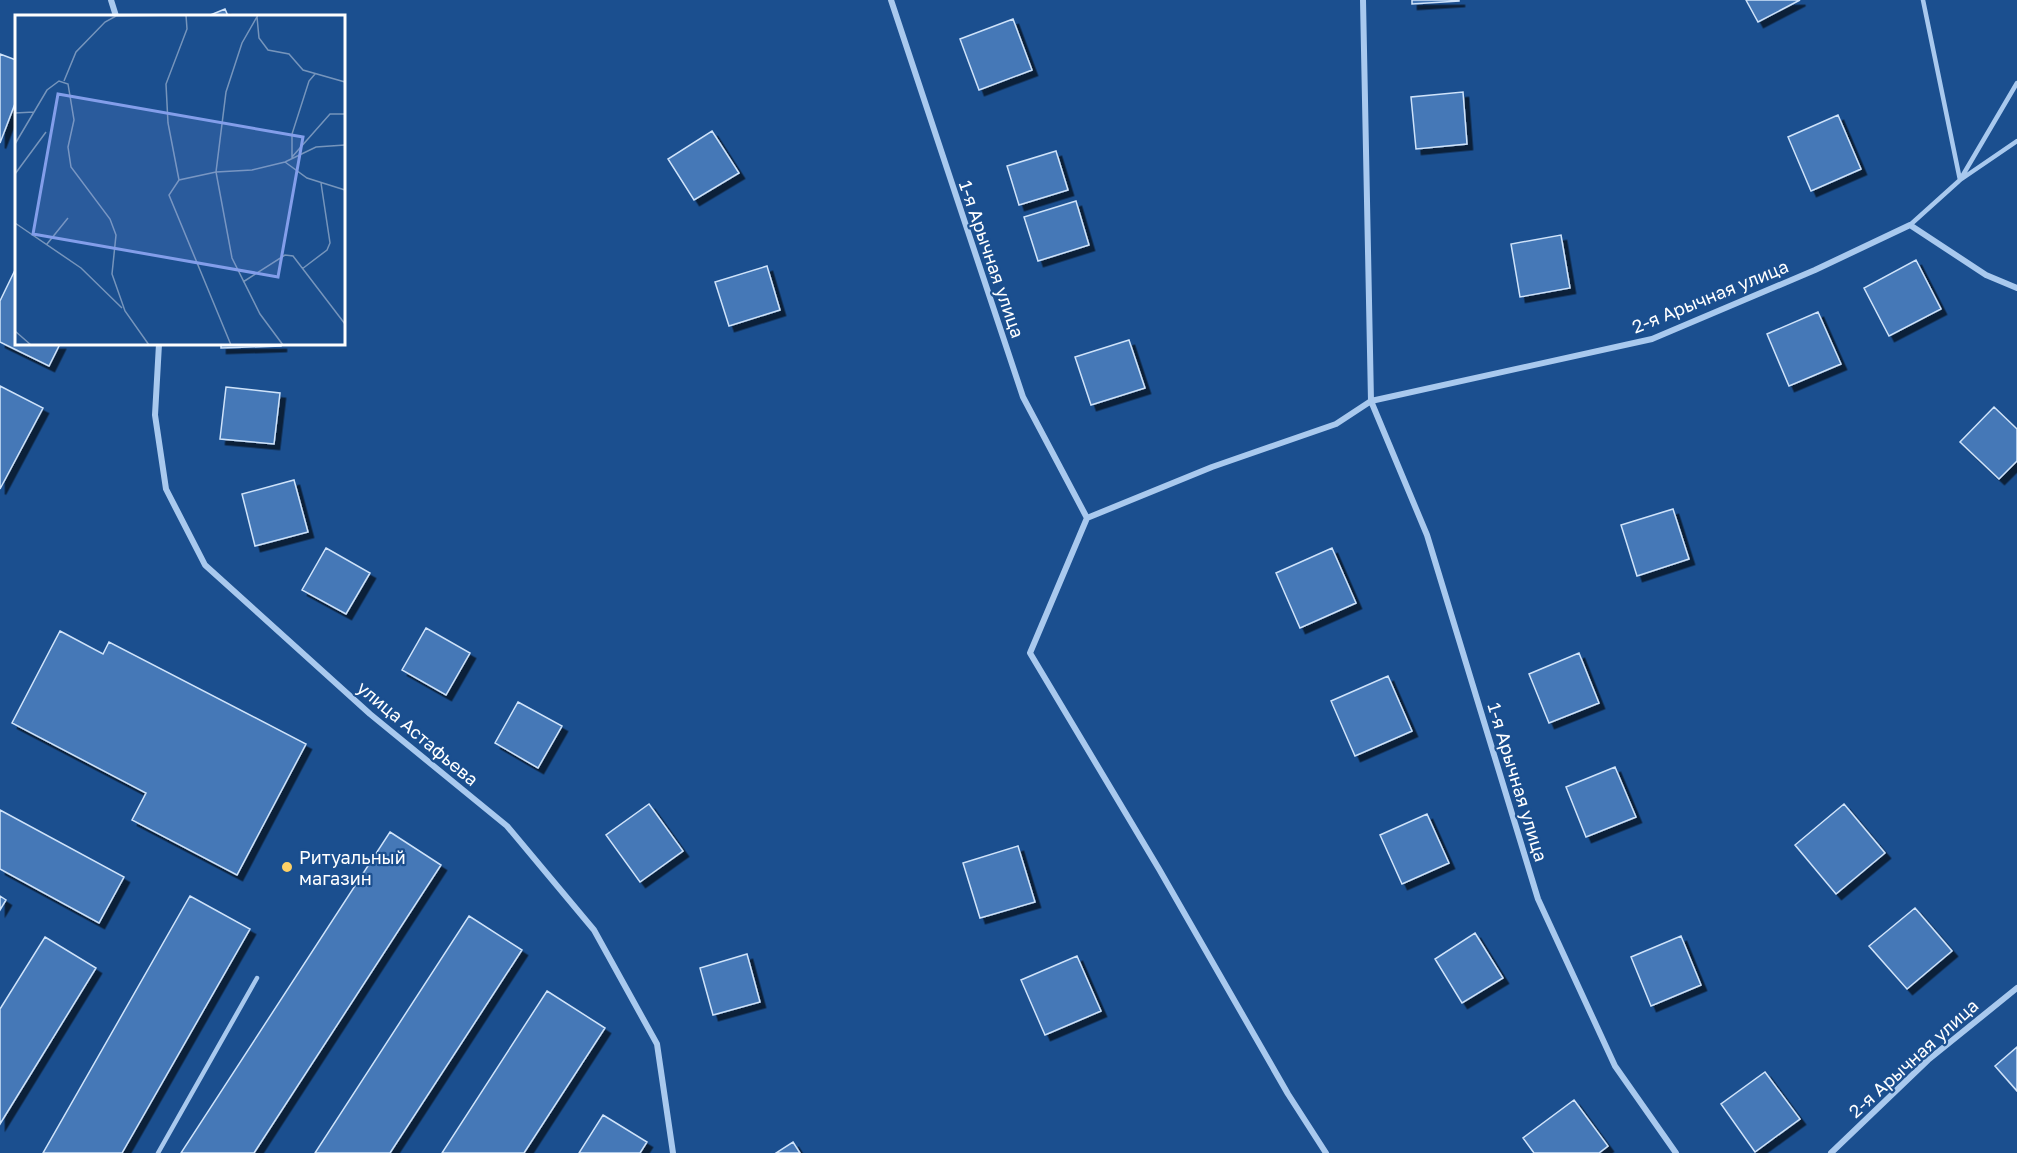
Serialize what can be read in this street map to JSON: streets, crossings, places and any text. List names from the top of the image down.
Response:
{
  "streets": {
    "street": ["1-я Арычная улица", "2-я Арычная улица", "улица Астафьева"]
  },
  "crossings": [
    ["1-я Арычная улица", "2-я Арычная улица"]
  ],
  "places": ["Ритуальный магазин"]
}
